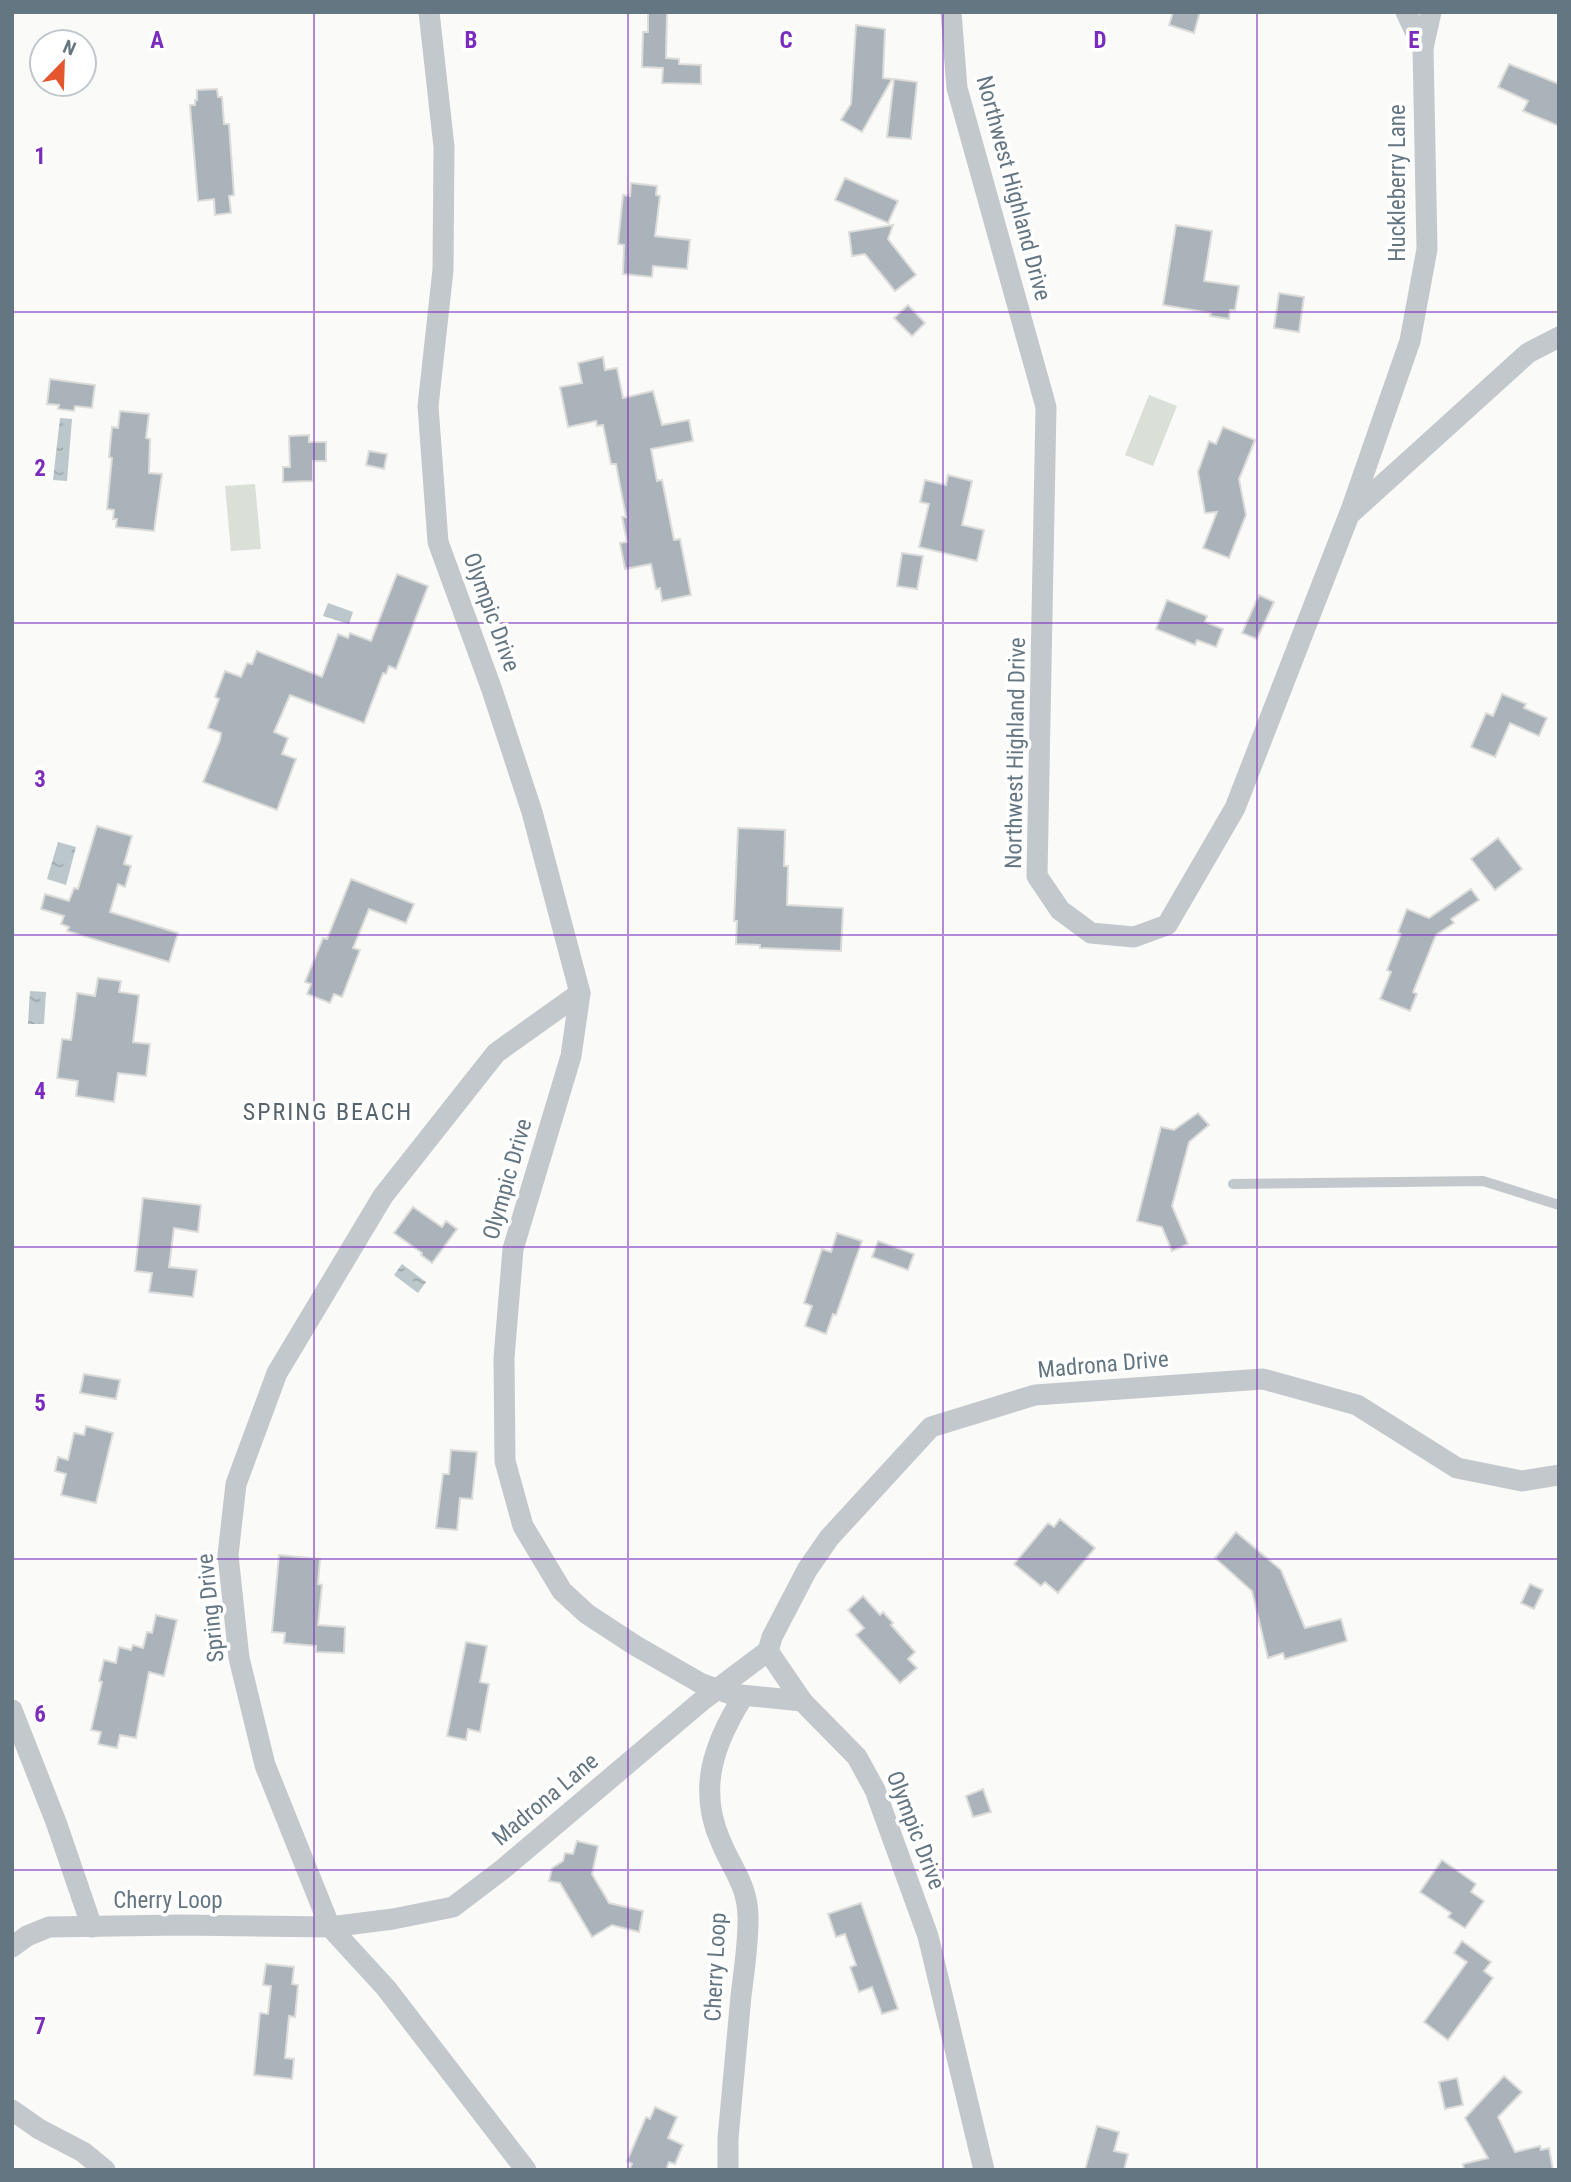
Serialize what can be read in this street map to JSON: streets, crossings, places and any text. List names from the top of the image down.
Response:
{
  "streets": {
    "street": [
      "Huckleberry Lane",
      "Northwest Highland Drive",
      "Olympic Drive",
      "Madrona Drive",
      "Spring Drive",
      "Madrona Lane",
      "Cherry Loop"
    ]
  },
  "crossings": [
    ["Huckleberry Lane", "Northwest Highland Drive"],
    ["Olympic Drive", "Spring Drive"],
    ["Olympic Drive", "Cherry Loop"],
    ["Madrona Drive", "Madrona Lane"],
    ["Spring Drive", "Madrona Lane"],
    ["Spring Drive", "Cherry Loop"],
    ["Madrona Lane", "Cherry Loop"]
  ],
  "districts": ["SPRING BEACH"],
  "north": "top right",
  "grid": {
    "columns": [
      "A",
      "B",
      "C",
      "D",
      "E"
    ],
    "rows": [
      "1",
      "2",
      "3",
      "4",
      "5",
      "6",
      "7"
    ]
  }
}
